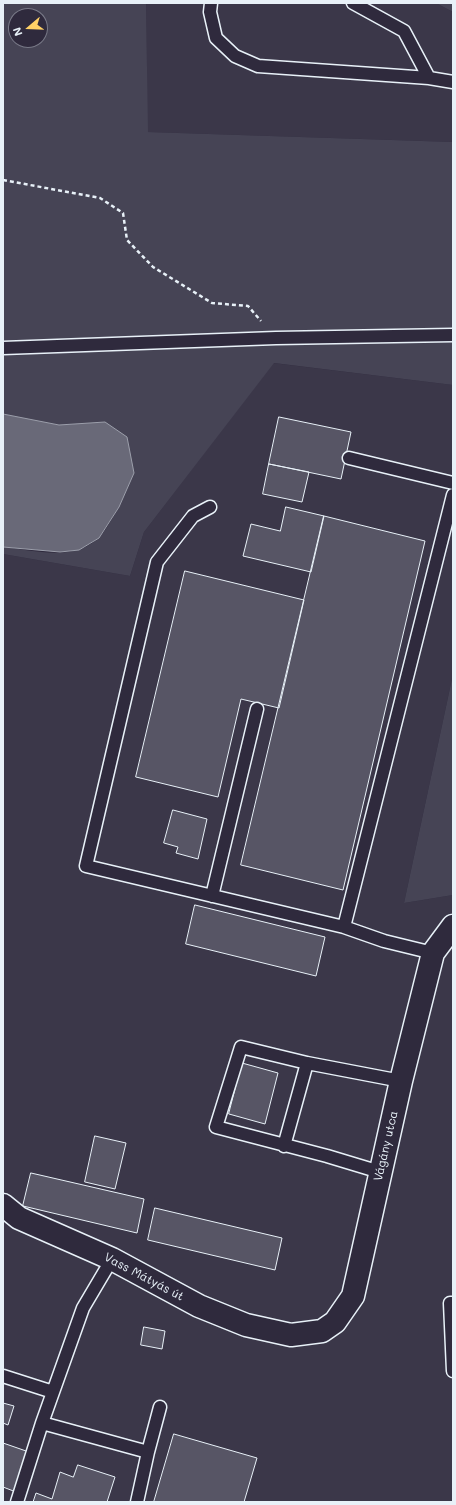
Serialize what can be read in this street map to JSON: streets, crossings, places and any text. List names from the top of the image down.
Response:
{
  "streets": {
    "street": ["Vágány utca", "Vass Mátyás út"]
  },
  "crossings": [
    ["Vágány utca", "Vass Mátyás út"]
  ],
  "north": "left"
}
